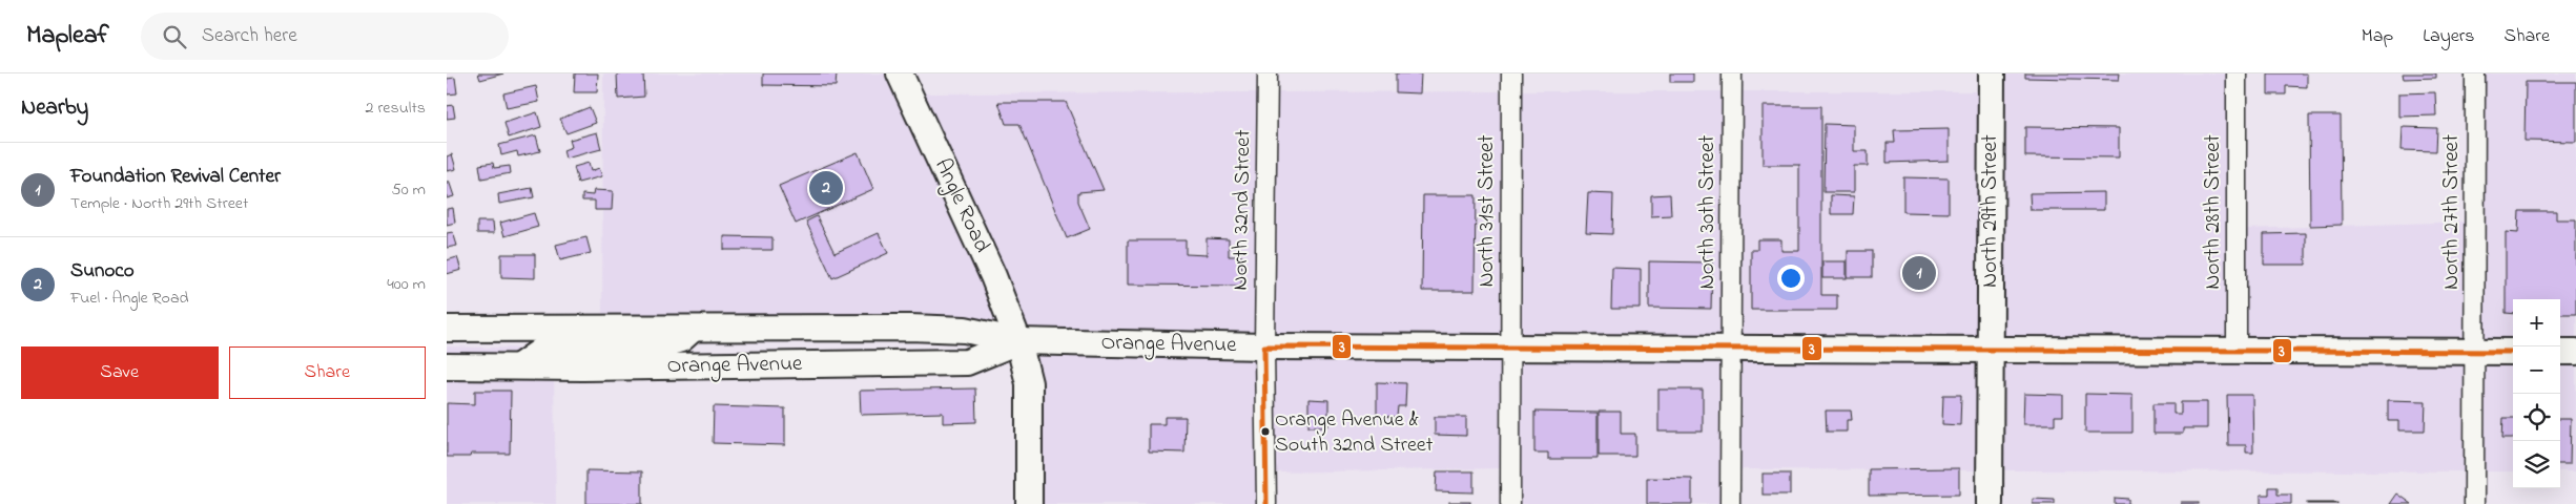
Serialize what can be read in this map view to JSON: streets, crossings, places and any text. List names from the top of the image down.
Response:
{
  "streets": {
    "main road": ["Angle Road", "North 29th Street", "Orange Avenue"],
    "street": [
      "North 32nd Street",
      "North 31st Street",
      "North 30th Street",
      "North 28th Street",
      "North 27th Street"
    ]
  },
  "crossings": [
    ["Angle Road", "Orange Avenue"],
    ["North 32nd Street", "Orange Avenue"],
    ["North 31st Street", "Orange Avenue"],
    ["North 29th Street", "Orange Avenue"],
    ["North 30th Street", "Orange Avenue"],
    ["North 28th Street", "Orange Avenue"],
    ["North 27th Street", "Orange Avenue"]
  ],
  "places": ["Orange Avenue & South 32nd Street"],
  "lines": ["transit line 3"],
  "page": {
    "header": "Mapleaf",
    "search": "Search here",
    "nav": ["Map", "Layers", "Share"],
    "heading": ["Nearby", "2 results"],
    "list": [
      {
        "mark": "1",
        "name": "Foundation Revival Center",
        "note": "Temple · North 29th Street",
        "value": "50 m"
      },
      {
        "mark": "2",
        "name": "Sunoco",
        "note": "Fuel · Angle Road",
        "value": "400 m"
      }
    ],
    "pins": ["2", "1"],
    "map_buttons": ["+", "−"],
    "buttons": ["Save", "Share"]
  }
}
